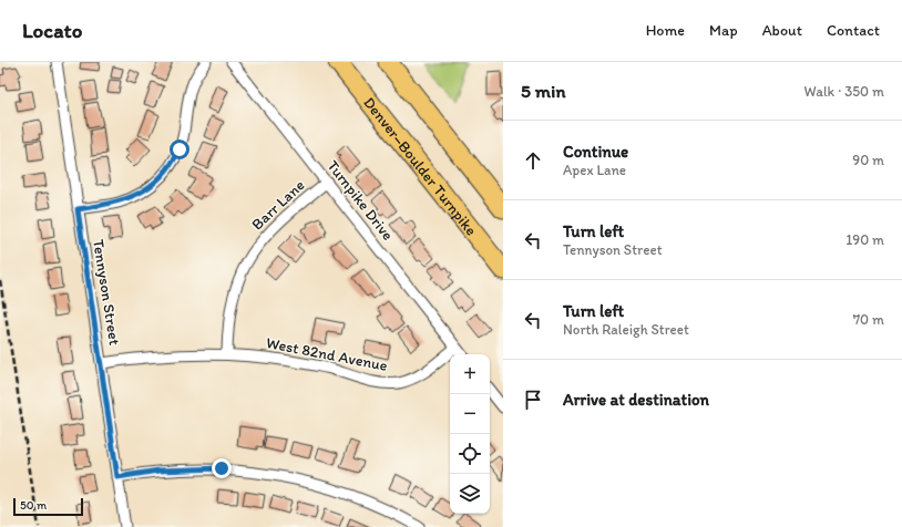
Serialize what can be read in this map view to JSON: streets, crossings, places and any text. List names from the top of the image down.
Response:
{
  "streets": {
    "highway": ["Denver–Boulder Turnpike"],
    "street": [
      "Turnpike Drive",
      "Barr Lane",
      "Tennyson Street",
      "West 82nd Avenue"
    ]
  },
  "crossings": [
    ["Turnpike Drive", "Barr Lane"],
    ["Turnpike Drive", "West 82nd Avenue"],
    ["Barr Lane", "West 82nd Avenue"],
    ["Tennyson Street", "West 82nd Avenue"]
  ],
  "scale_bar": "50 m",
  "page": {
    "header": "Locato",
    "nav": [
      "Home",
      "Map",
      "About",
      "Contact"
    ],
    "heading": ["5 min", "Walk · 350 m"],
    "list": [
      ["Continue", "Apex Lane", "90 m"],
      ["Turn left", "Tennyson Street", "190 m"],
      ["Turn left", "North Raleigh Street", "70 m"],
      "Arrive at destination"
    ],
    "map_buttons": ["+", "−"],
    "scale": "50 m"
  }
}
